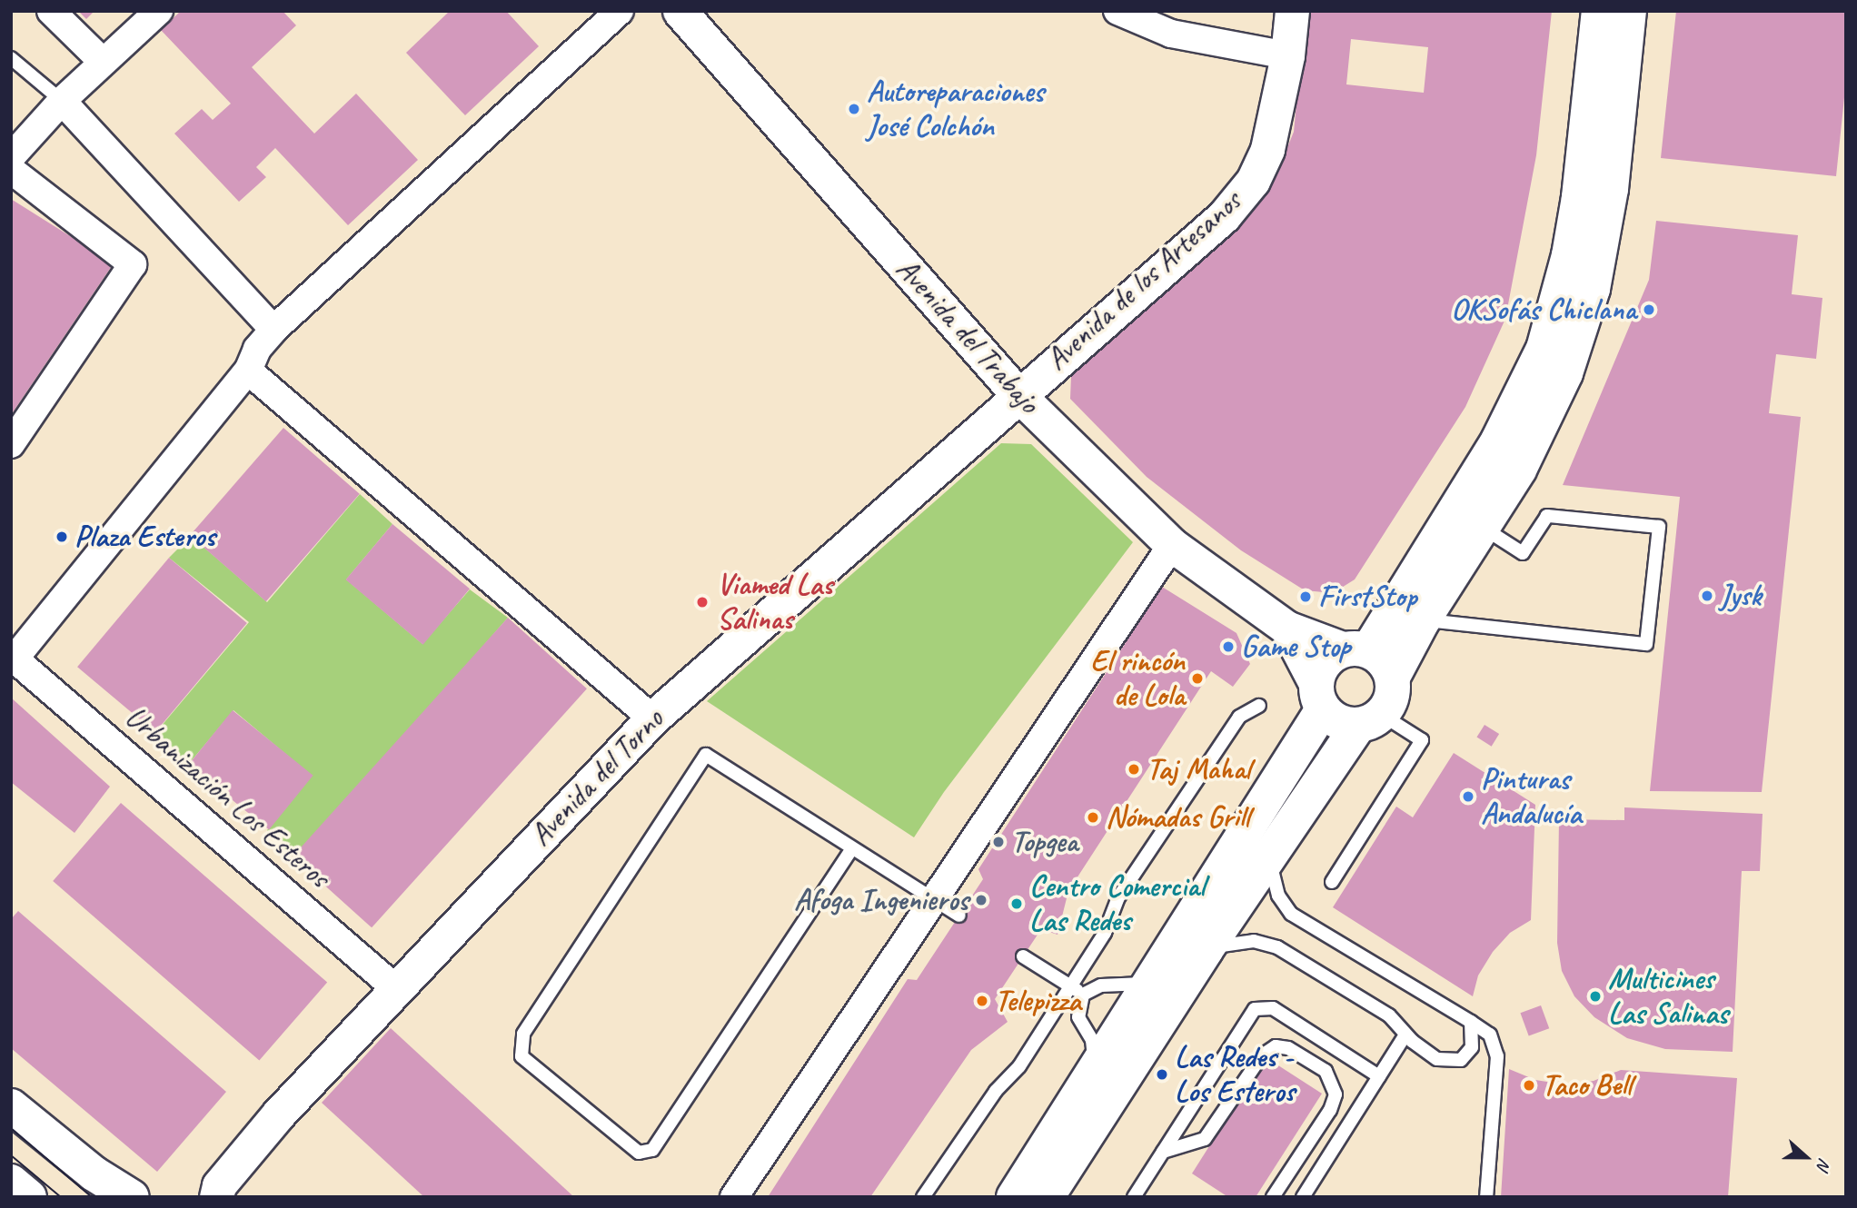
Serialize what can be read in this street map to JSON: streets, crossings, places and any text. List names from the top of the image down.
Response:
{
  "streets": {
    "street": [
      "Avenida de los Artesanos",
      "Avenida del Trabajo",
      "Avenida del Torno",
      "Urbanización Los Esteros"
    ]
  },
  "crossings": [
    ["Avenida de los Artesanos", "Avenida del Trabajo"],
    ["Avenida de los Artesanos", "Avenida del Torno"],
    ["Avenida del Trabajo", "Avenida del Torno"],
    ["Avenida del Torno", "Urbanización Los Esteros"]
  ],
  "places": [
    "Autoreparaciones José Colchón",
    "OKSofás Chiclana",
    "Plaza Esteros",
    "Jysk",
    "FirstStop",
    "Viamed Las Salinas",
    "Game Stop",
    "El rincón de Lola",
    "Taj Mahal",
    "Pinturas Andalucía",
    "Nómadas Grill",
    "Topgea",
    "Afoga Ingenieros",
    "Centro Comercial Las Redes",
    "Multicines Las Salinas",
    "Telepizza",
    "Las Redes - Los Esteros",
    "Taco Bell"
  ],
  "north": "right"
}
